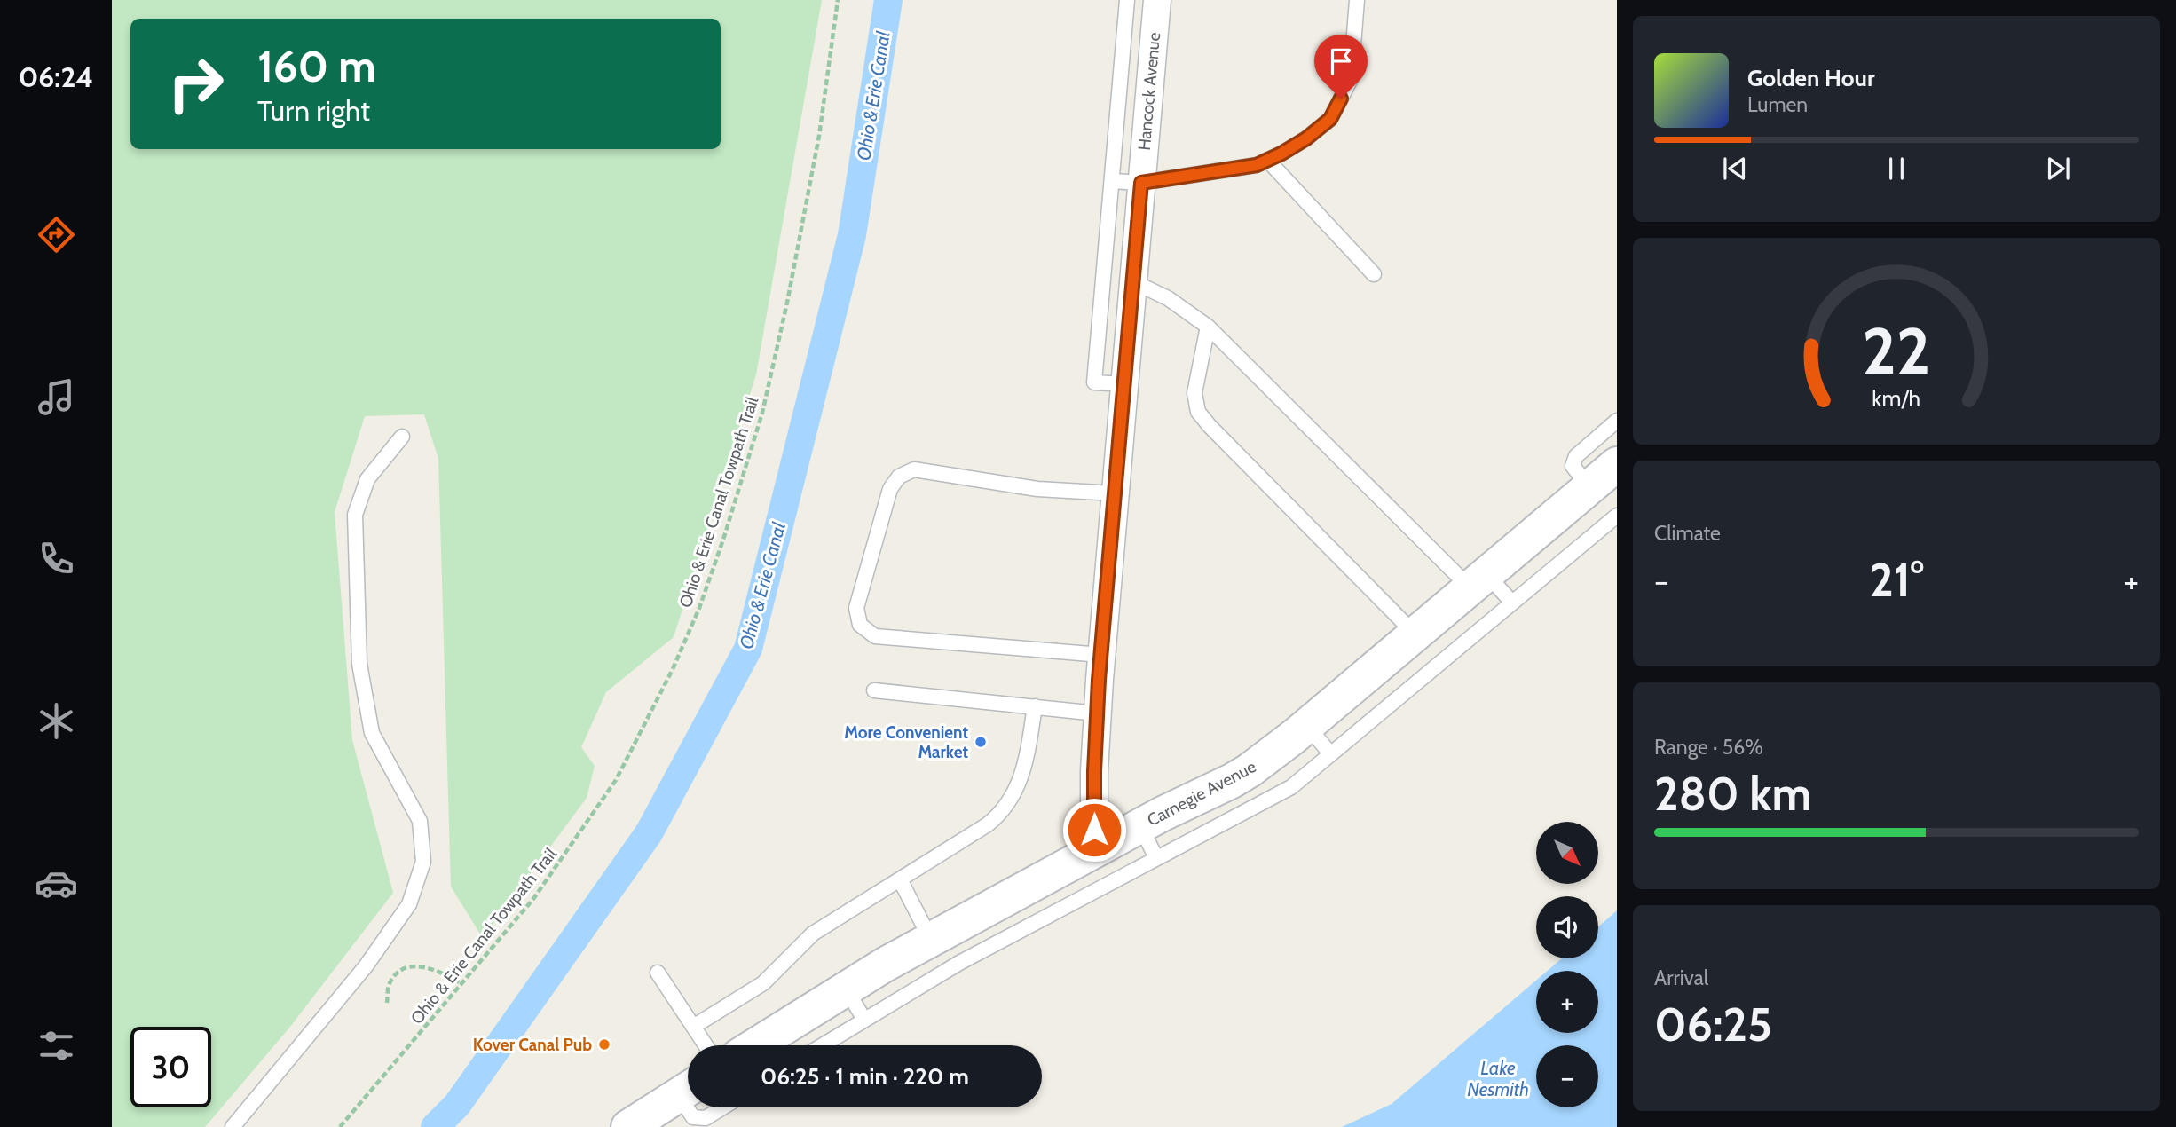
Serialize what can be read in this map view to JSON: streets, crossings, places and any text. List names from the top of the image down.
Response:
{
  "streets": {
    "street": ["Hancock Avenue", "Carnegie Avenue"],
    "path": ["Ohio & Erie Canal Towpath Trail"]
  },
  "crossings": [
    ["Hancock Avenue", "Carnegie Avenue"]
  ],
  "water": ["Ohio & Erie Canal", "Lake Nesmith"],
  "places": ["More Convenient Market", "Kover Canal Pub"],
  "north": "bottom right",
  "page": {
    "tabs": "06:24",
    "turn": ["160 m", "Turn right"],
    "song": ["Golden Hour", "Lumen"],
    "tile": [
      "Climate",
      ["Range · 56%", "280 km"],
      ["Arrival", "06:25"]
    ],
    "heat": ["−", "21°", "+"],
    "map_buttons": ["+", "−"],
    "limit": "30",
    "trip": "06:25 · 1 min · 220 m",
    "gauge": ["22", "km/h"]
  }
}
